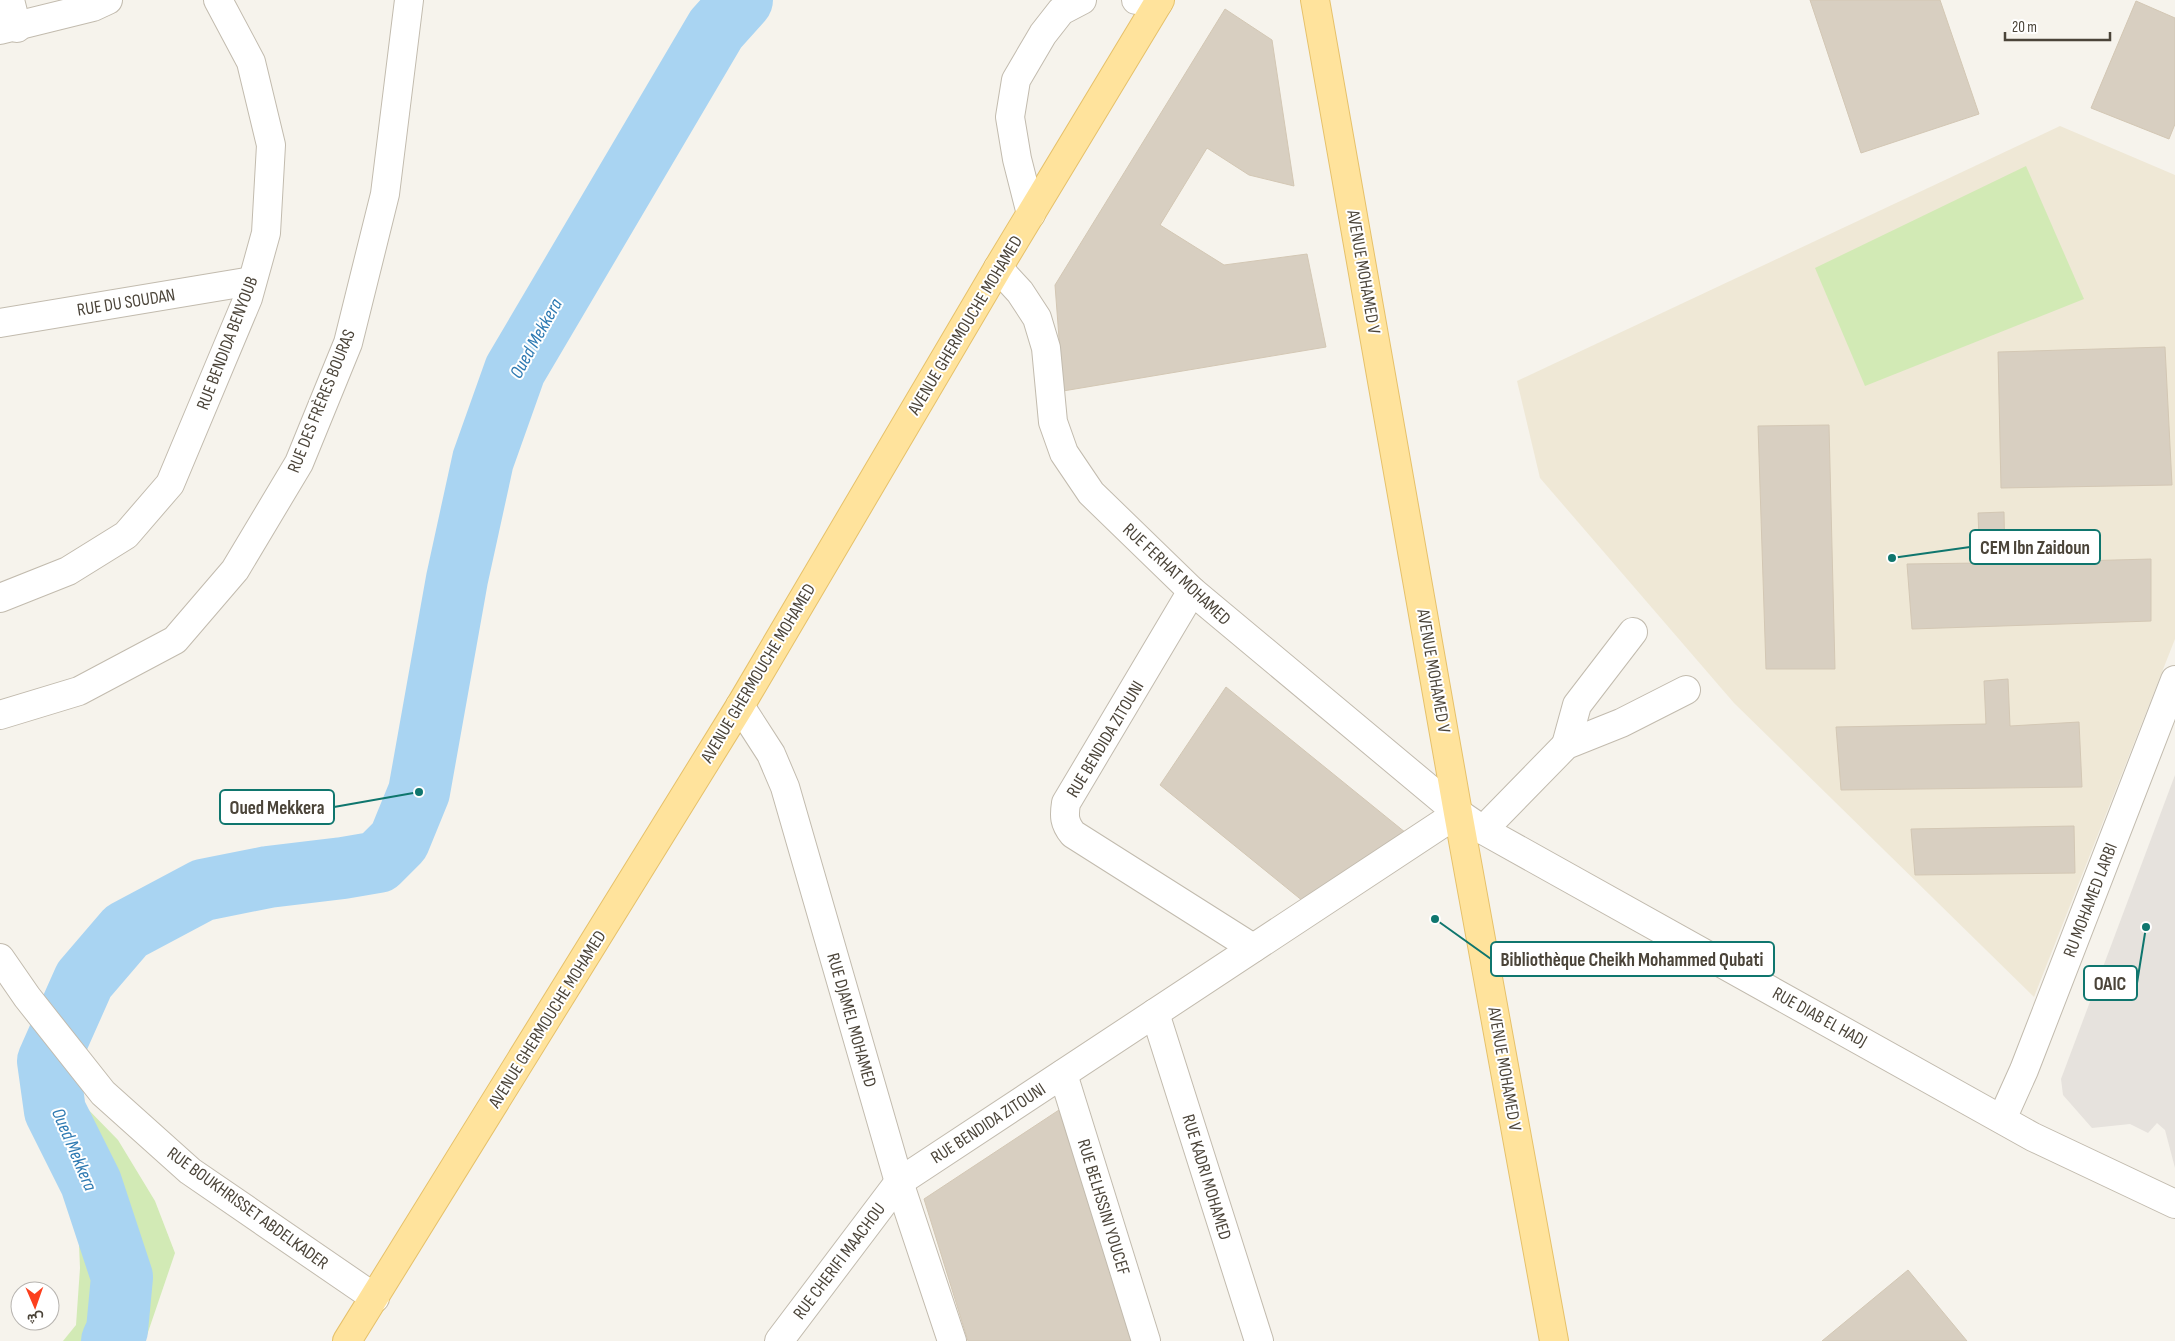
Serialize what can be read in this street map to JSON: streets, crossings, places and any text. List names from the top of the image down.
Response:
{
  "streets": {
    "main road": ["AVENUE MOHAMED V", "AVENUE GHERMOUCHE MOHAMED"],
    "street": [
      "RUE DU SOUDAN",
      "RUE BENDIDA BENYOUB",
      "RUE DES FRÈRES BOURAS",
      "RUE FERHAT MOHAMED",
      "RUE BENDIDA ZITOUNI",
      "RU MOHAMED LARBI",
      "RUE DIAB EL HADJ",
      "RUE DJAMEL MOHAMED",
      "RUE KADRI MOHAMED",
      "RUE BELHSSINI YOUCEF",
      "RUE BOUKHRISSET ABDELKADER",
      "RUE CHERIFI MAACHOU"
    ]
  },
  "crossings": [
    ["AVENUE MOHAMED V", "RUE FERHAT MOHAMED"],
    ["AVENUE MOHAMED V", "RUE BENDIDA ZITOUNI"],
    ["AVENUE MOHAMED V", "RUE DIAB EL HADJ"],
    ["RUE DU SOUDAN", "RUE BENDIDA BENYOUB"],
    ["AVENUE GHERMOUCHE MOHAMED", "RUE FERHAT MOHAMED"],
    ["AVENUE GHERMOUCHE MOHAMED", "RUE DJAMEL MOHAMED"],
    ["AVENUE GHERMOUCHE MOHAMED", "RUE BOUKHRISSET ABDELKADER"],
    ["RUE FERHAT MOHAMED", "RUE BENDIDA ZITOUNI"],
    ["RUE FERHAT MOHAMED", "RUE DIAB EL HADJ"],
    ["RUE BENDIDA ZITOUNI", "RUE DIAB EL HADJ"],
    ["RUE BENDIDA ZITOUNI", "RUE DJAMEL MOHAMED"],
    ["RUE BENDIDA ZITOUNI", "RUE KADRI MOHAMED"],
    ["RUE BENDIDA ZITOUNI", "RUE BELHSSINI YOUCEF"],
    ["RUE BENDIDA ZITOUNI", "RUE CHERIFI MAACHOU"],
    ["RU MOHAMED LARBI", "RUE DIAB EL HADJ"],
    ["RUE DJAMEL MOHAMED", "RUE CHERIFI MAACHOU"]
  ],
  "water": ["Oued Mekkera"],
  "places": [
    "CEM Ibn Zaidoun",
    "Oued Mekkera",
    "Bibliothèque Cheikh Mohammed Qubati",
    "OAIC"
  ],
  "scale_bar": "20 m",
  "north": "bottom"
}
